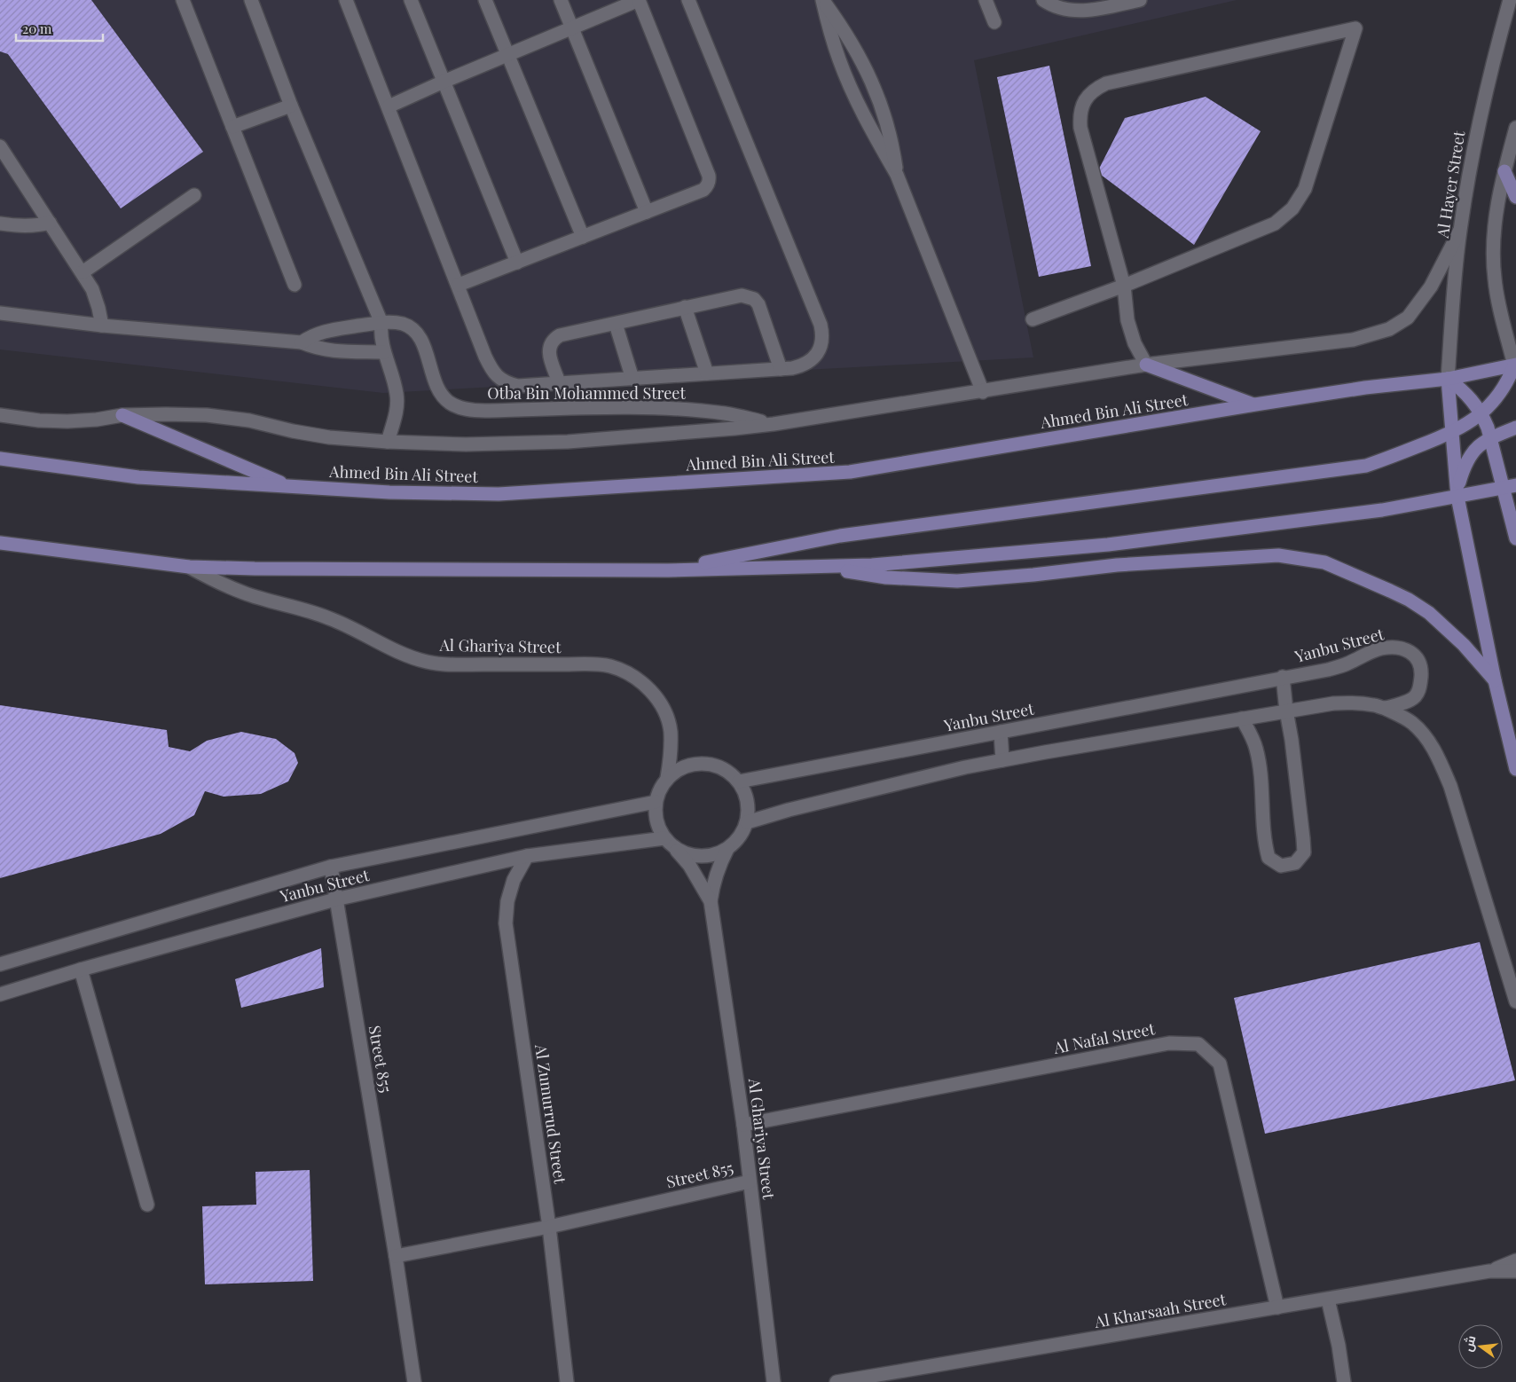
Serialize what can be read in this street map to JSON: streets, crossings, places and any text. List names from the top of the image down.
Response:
{
  "streets": {
    "main road": ["Ahmed Bin Ali Street"],
    "street": [
      "Al Hayer Street",
      "Otba Bin Mohammed Street",
      "Yanbu Street",
      "Al Ghariya Street",
      "Al Nafal Street",
      "Street 855",
      "Al Zumurrud Street",
      "Al Kharsaah Street"
    ]
  },
  "crossings": [
    ["Al Hayer Street", "Ahmed Bin Ali Street"],
    ["Otba Bin Mohammed Street", "Ahmed Bin Ali Street"],
    ["Yanbu Street", "Al Ghariya Street"],
    ["Yanbu Street", "Street 855"],
    ["Yanbu Street", "Al Zumurrud Street"],
    ["Al Ghariya Street", "Al Nafal Street"],
    ["Al Ghariya Street", "Street 855"],
    ["Al Nafal Street", "Al Kharsaah Street"],
    ["Street 855", "Al Zumurrud Street"]
  ],
  "scale_bar": "20 m",
  "north": "left"
}
